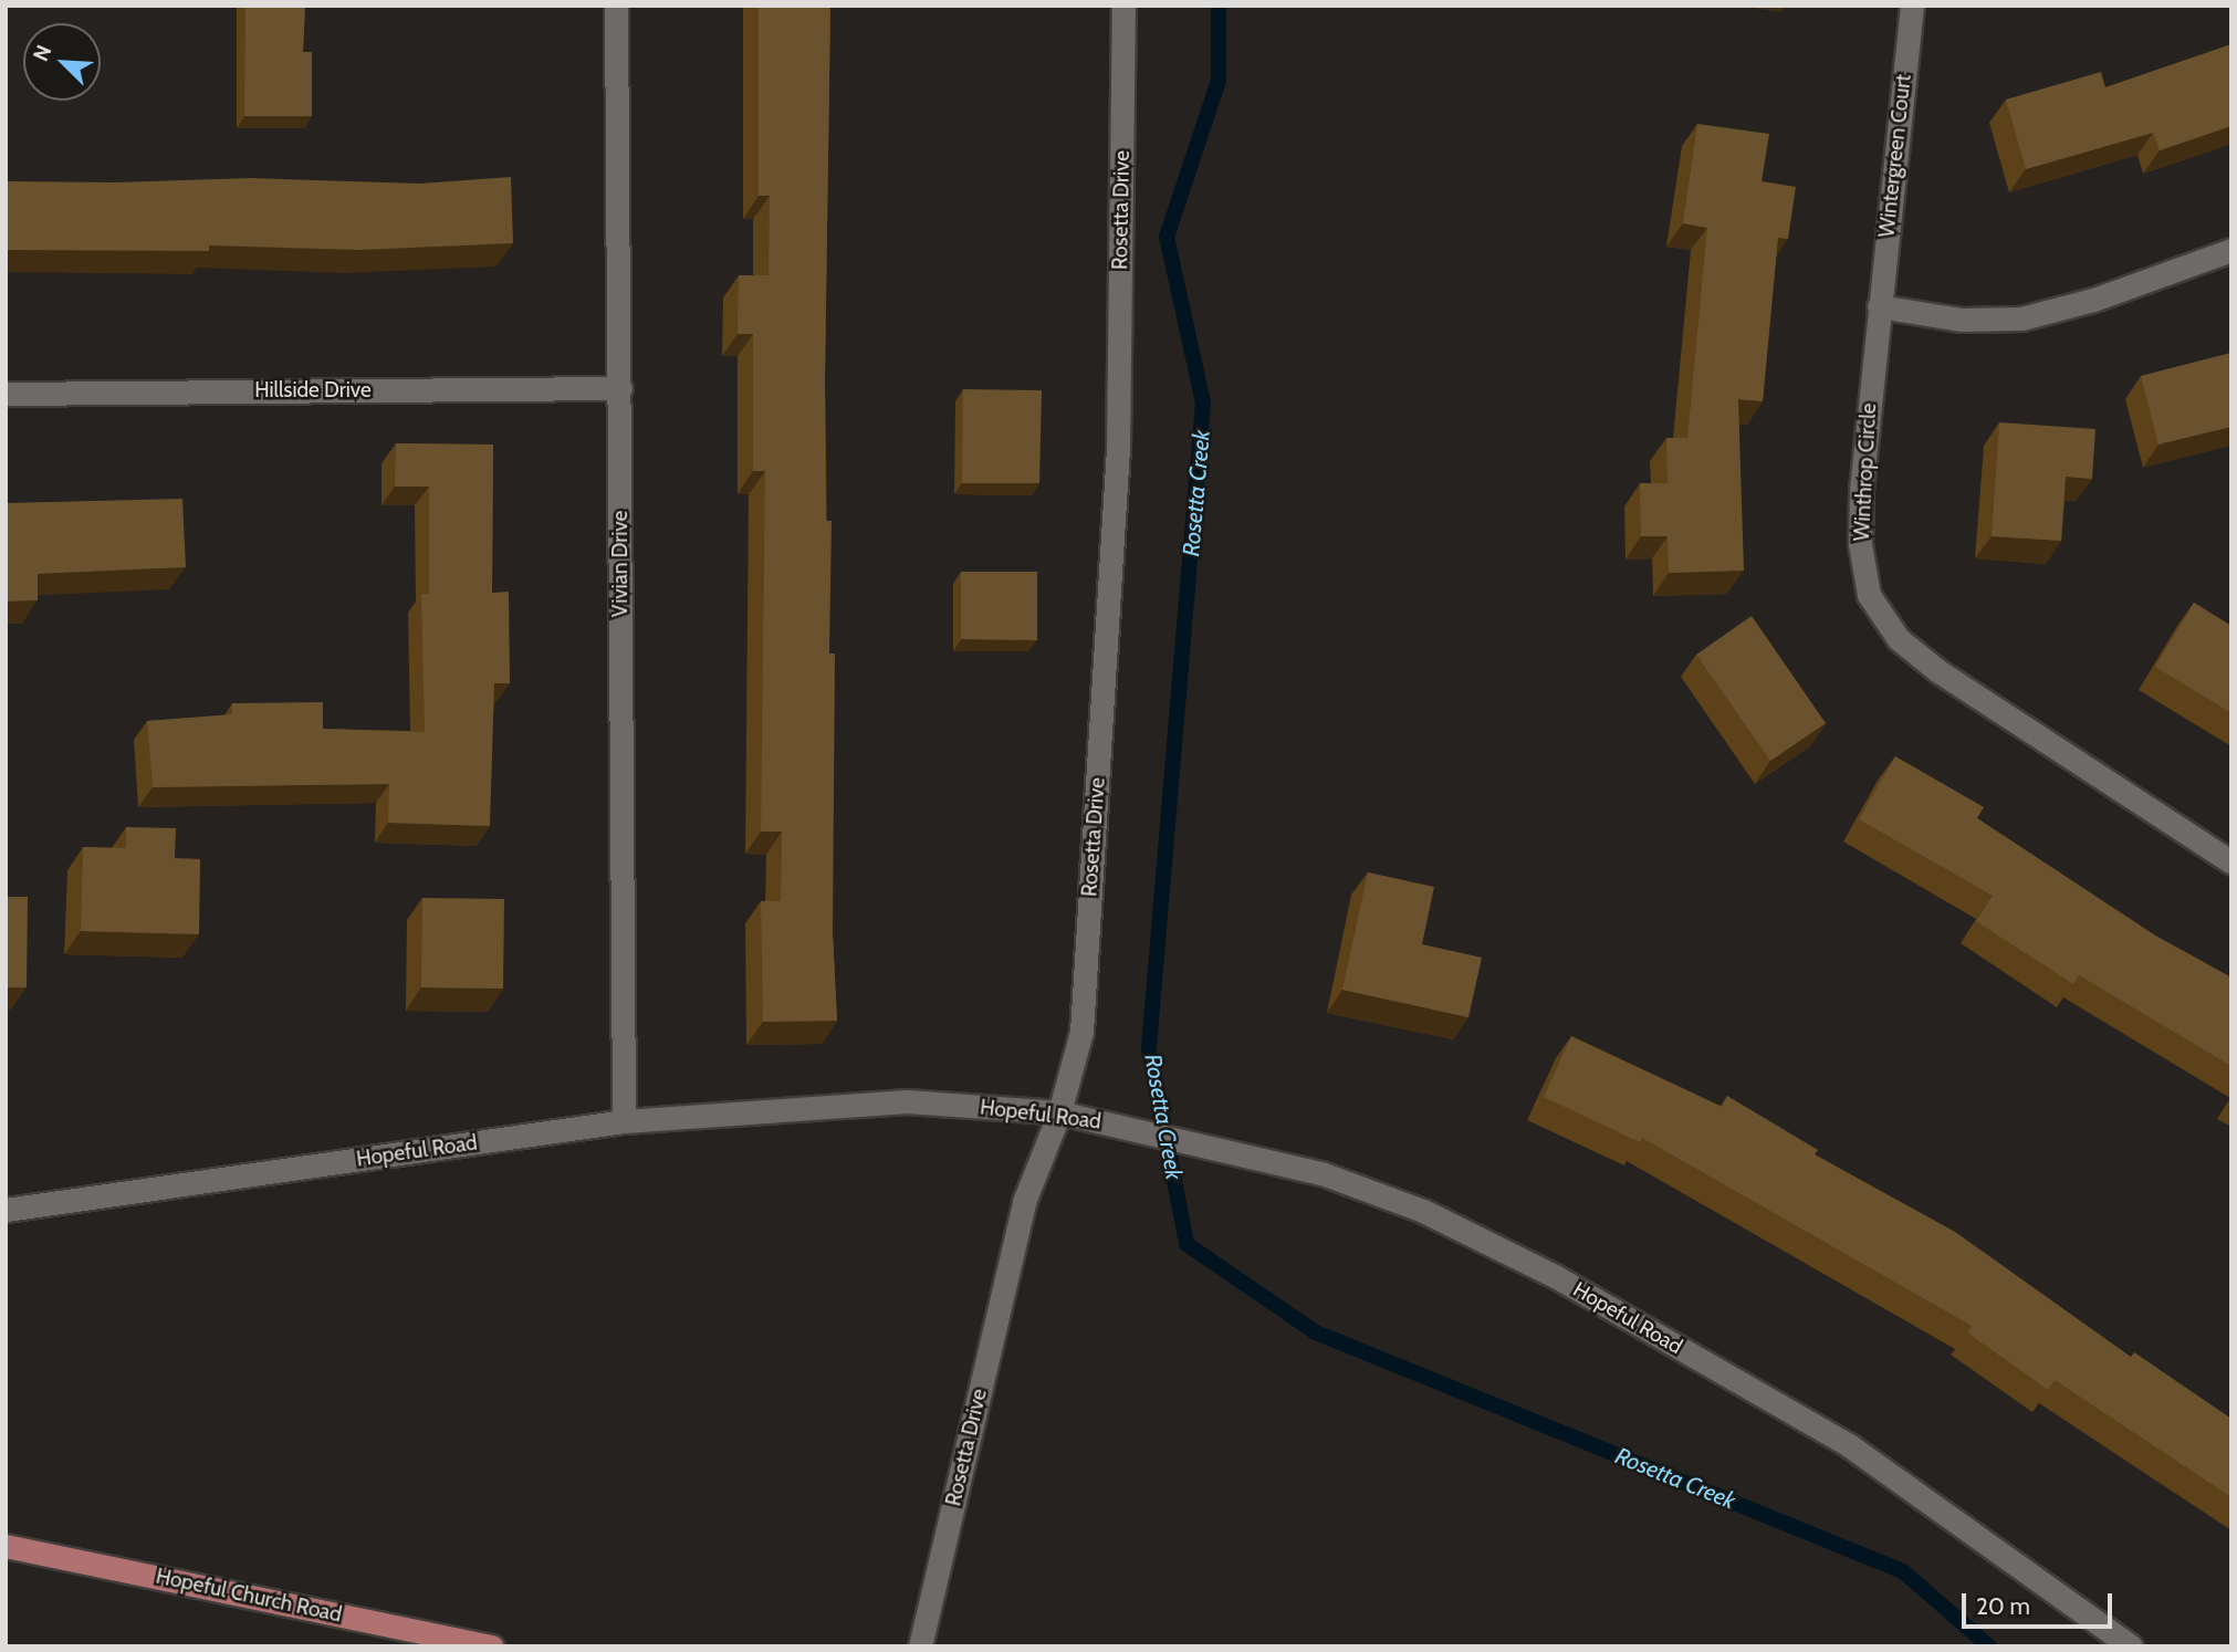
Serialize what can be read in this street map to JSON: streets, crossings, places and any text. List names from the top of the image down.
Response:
{
  "streets": {
    "main road": ["Hopeful Church Road"],
    "street": [
      "Wintergreen Court",
      "Rosetta Drive",
      "Hillside Drive",
      "Winthrop Circle",
      "Vivian Drive",
      "Hopeful Road"
    ]
  },
  "crossings": [
    ["Wintergreen Court", "Winthrop Circle"],
    ["Rosetta Drive", "Hopeful Road"],
    ["Hillside Drive", "Vivian Drive"],
    ["Vivian Drive", "Hopeful Road"]
  ],
  "water": ["Rosetta Creek"],
  "scale_bar": "20 m",
  "north": "top left"
}
